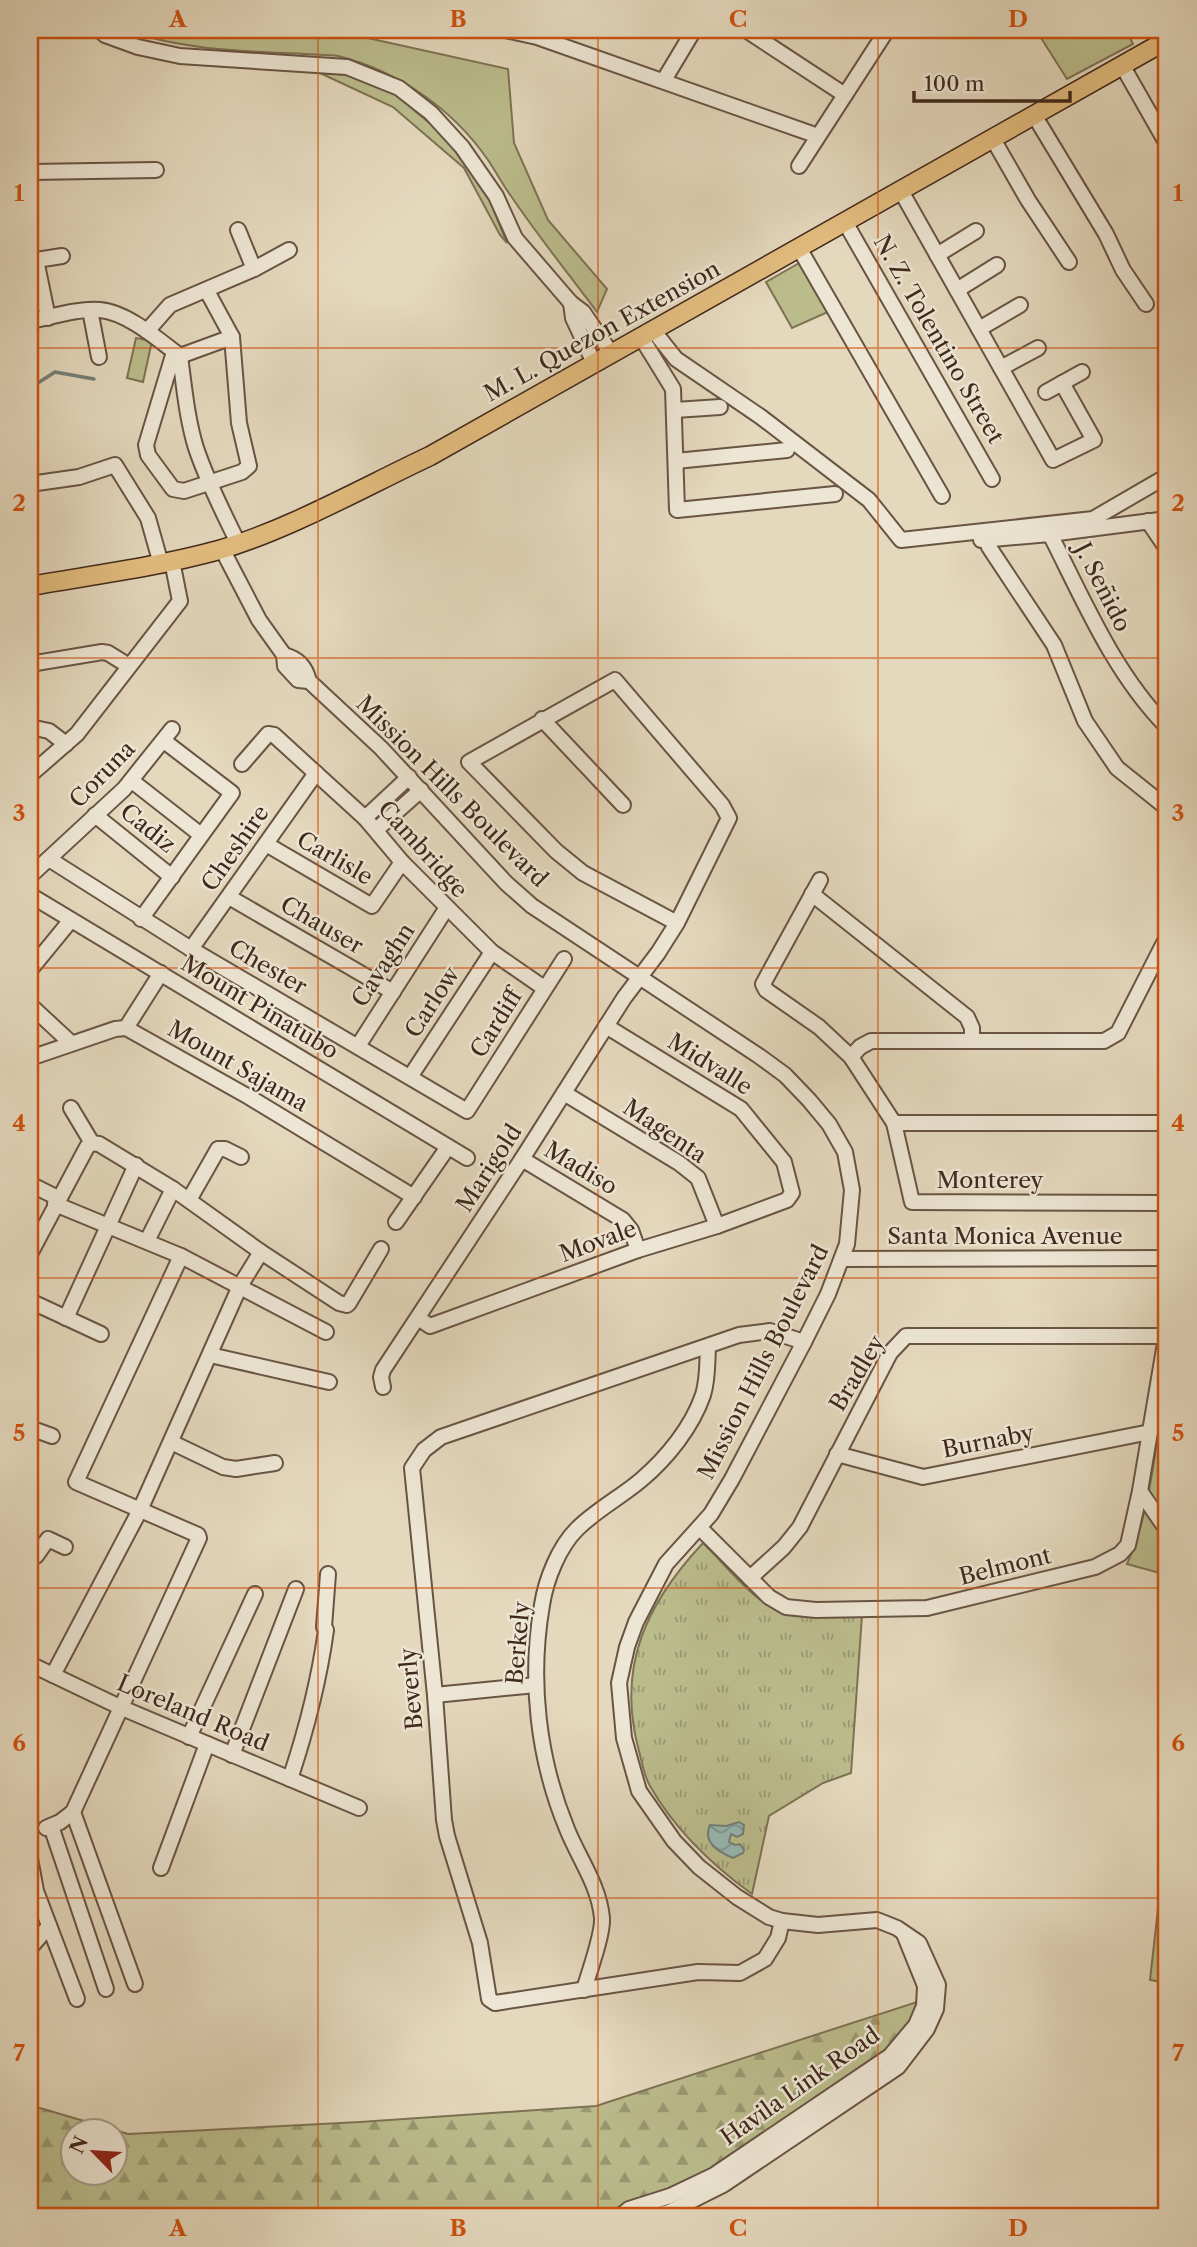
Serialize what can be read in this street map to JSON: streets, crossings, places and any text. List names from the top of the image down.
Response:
{
  "streets": {
    "main road": ["M. L. Quezon Extension"],
    "street": [
      "N. Z. Tolentino Street",
      "J. Señido",
      "Coruna",
      "Mission Hills Boulevard",
      "Cadiz",
      "Cheshire",
      "Cambridge",
      "Carlisle",
      "Chauser",
      "Cavaghn",
      "Chester",
      "Carlow",
      "Mount Pinatubo",
      "Cardiff",
      "Midvalle",
      "Mount Sajama",
      "Magenta",
      "Marigold",
      "Madiso",
      "Monterey",
      "Santa Monica Avenue",
      "Movale",
      "Bradley",
      "Burnaby",
      "Belmont",
      "Berkely",
      "Beverly",
      "Loreland Road",
      "Havila Link Road"
    ]
  },
  "crossings": [
    ["M. L. Quezon Extension", "N. Z. Tolentino Street"],
    ["M. L. Quezon Extension", "Mission Hills Boulevard"],
    ["Coruna", "Cadiz"],
    ["Coruna", "Chester"],
    ["Mission Hills Boulevard", "Marigold"],
    ["Mission Hills Boulevard", "Santa Monica Avenue"],
    ["Mission Hills Boulevard", "Belmont"],
    ["Mission Hills Boulevard", "Beverly"],
    ["Mission Hills Boulevard", "Havila Link Road"],
    ["Cheshire", "Cambridge"],
    ["Cheshire", "Carlisle"],
    ["Cheshire", "Chauser"],
    ["Cheshire", "Chester"],
    ["Cambridge", "Carlisle"],
    ["Cambridge", "Cavaghn"],
    ["Cambridge", "Carlow"],
    ["Cambridge", "Cardiff"],
    ["Chauser", "Cavaghn"],
    ["Cavaghn", "Chester"],
    ["Chester", "Carlow"],
    ["Chester", "Cardiff"],
    ["Midvalle", "Marigold"],
    ["Midvalle", "Movale"],
    ["Magenta", "Marigold"],
    ["Magenta", "Movale"],
    ["Marigold", "Madiso"],
    ["Marigold", "Movale"],
    ["Madiso", "Movale"],
    ["Bradley", "Burnaby"],
    ["Bradley", "Belmont"],
    ["Burnaby", "Belmont"],
    ["Berkely", "Beverly"],
    ["Beverly", "Havila Link Road"]
  ],
  "scale_bar": "100 m",
  "north": "top left",
  "grid": {
    "columns": [
      "A",
      "B",
      "C",
      "D"
    ],
    "rows": [
      "1",
      "2",
      "3",
      "4",
      "5",
      "6",
      "7"
    ]
  }
}
